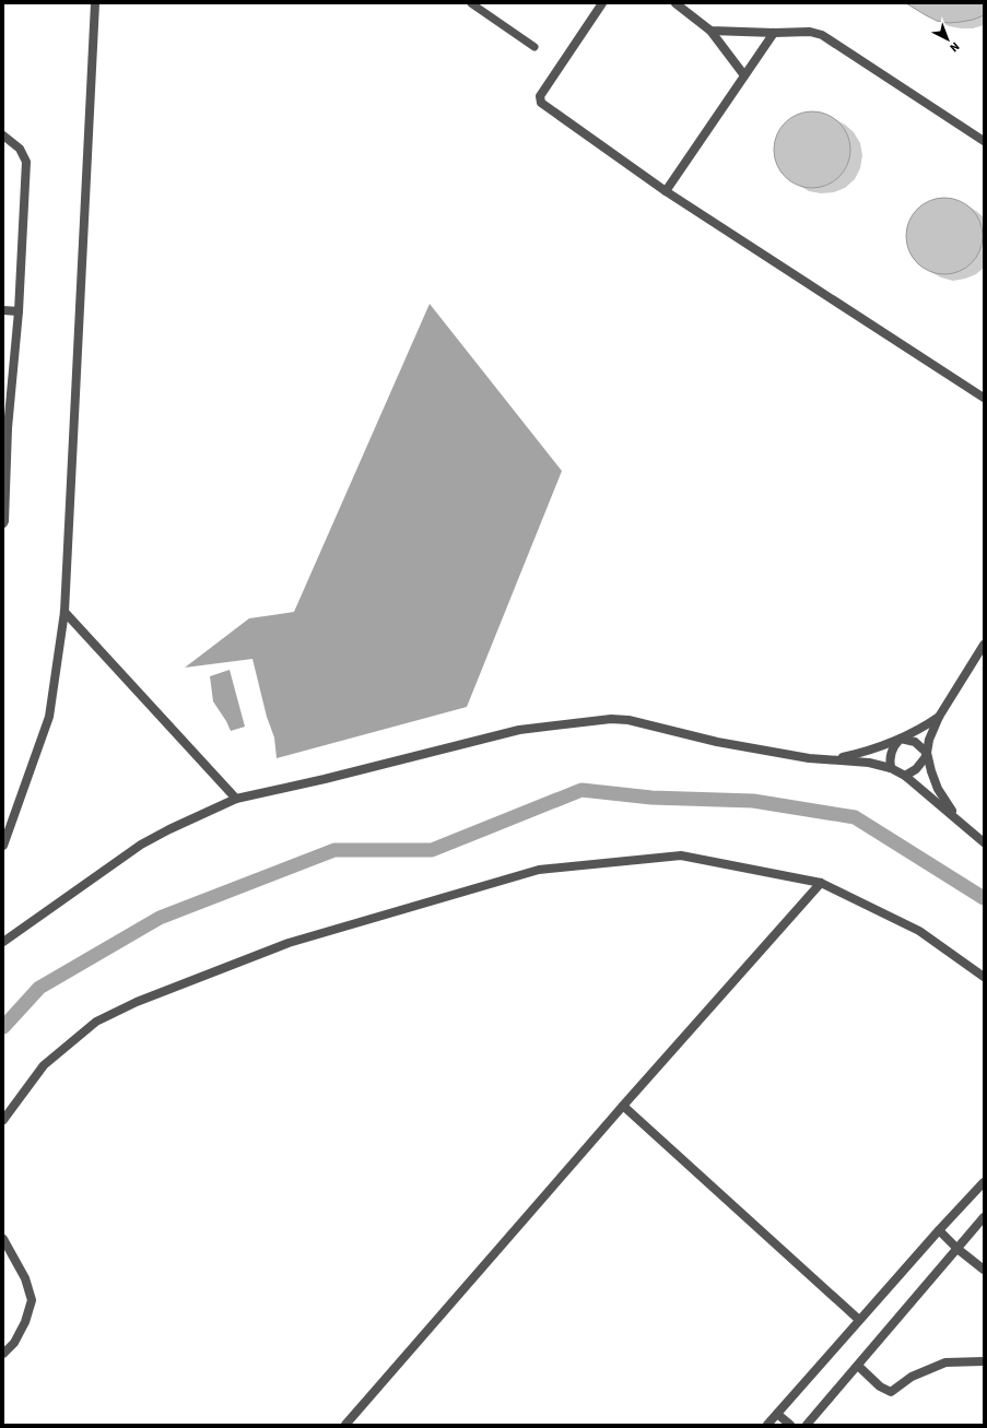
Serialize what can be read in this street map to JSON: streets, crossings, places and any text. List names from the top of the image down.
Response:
{
  "north": "bottom right"
}
